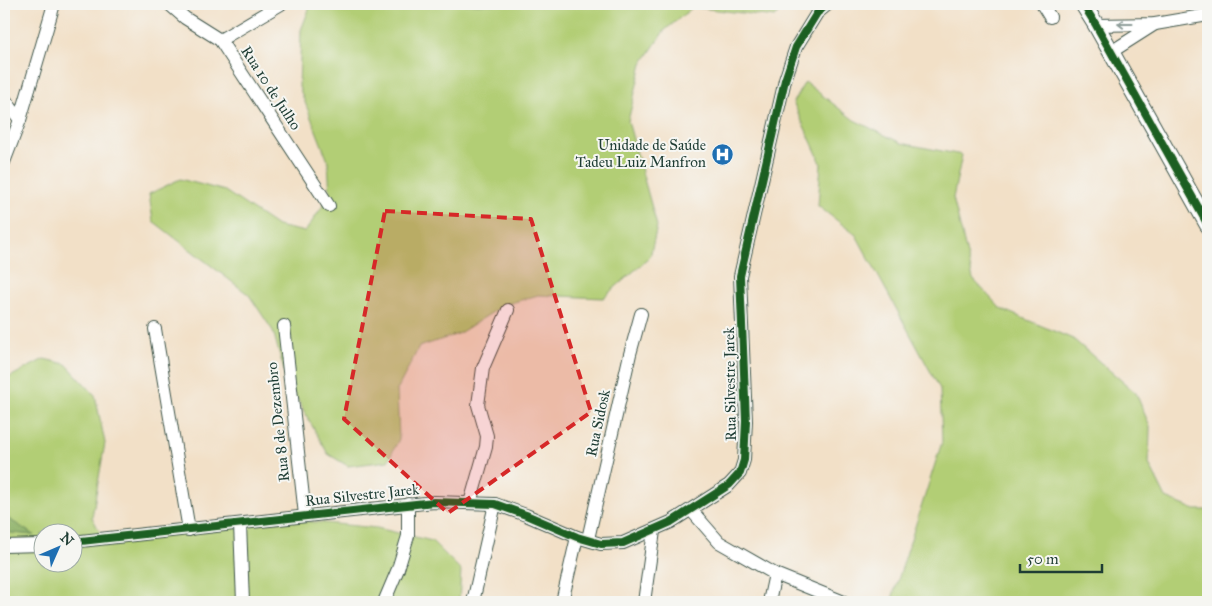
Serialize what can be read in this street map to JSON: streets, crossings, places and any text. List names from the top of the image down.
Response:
{
  "streets": {
    "street": [
      "Rua 10 de Julho",
      "Rua Silvestre Jarek",
      "Rua 8 de Dezembro",
      "Rua Sidosk"
    ]
  },
  "crossings": [
    ["Rua Silvestre Jarek", "Rua 8 de Dezembro"],
    ["Rua Silvestre Jarek", "Rua Sidosk"]
  ],
  "places": {
    "hospital": ["Unidade de Saúde Tadeu Luiz Manfron"]
  },
  "scale_bar": "50 m",
  "north": "top right"
}
